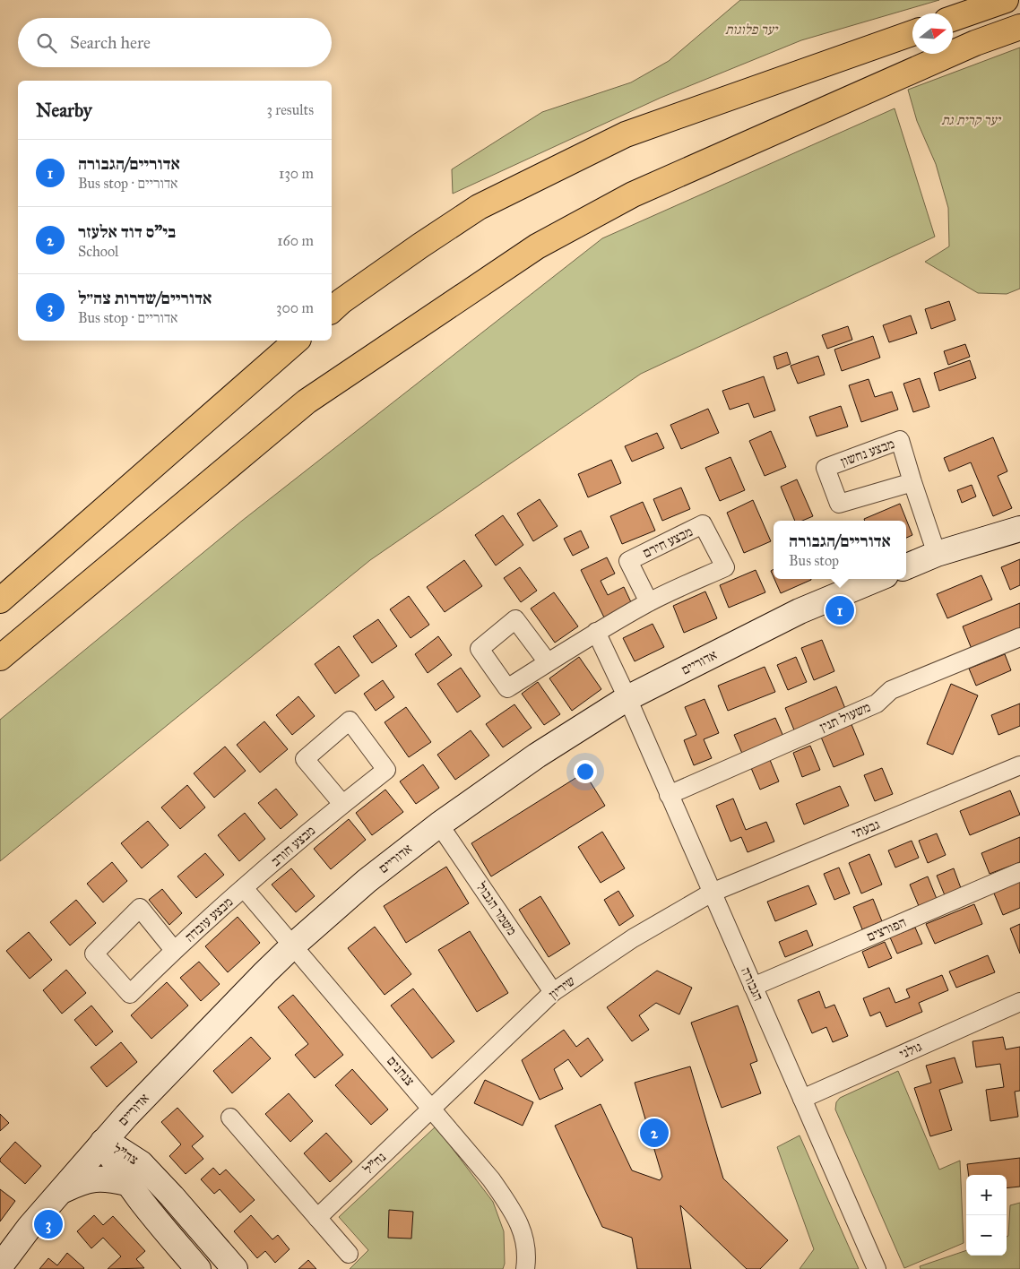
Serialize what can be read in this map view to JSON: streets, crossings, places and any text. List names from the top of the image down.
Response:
{
  "streets": {
    "street": [
      "מבצע נחשון",
      "מבצע חירם",
      "אדוריים",
      "משעול תנין",
      "גבעתי",
      "מבצע חורב",
      "משמר הגבול",
      "מבצע עובדה",
      "הפורצים",
      "הגבורה",
      "שיריון",
      "גולני",
      "צנחנים",
      "צה\"ל",
      "נח\"ל"
    ]
  },
  "crossings": [
    ["מבצע חירם", "הגבורה"],
    ["אדוריים", "משמר הגבול"],
    ["אדוריים", "הגבורה"],
    ["אדוריים", "צנחנים"],
    ["אדוריים", "צה\"ל"],
    ["משעול תנין", "הגבורה"],
    ["גבעתי", "הגבורה"],
    ["גבעתי", "שיריון"],
    ["מבצע חורב", "מבצע עובדה"],
    ["מבצע חורב", "צנחנים"],
    ["משמר הגבול", "שיריון"],
    ["מבצע עובדה", "צנחנים"],
    ["הפורצים", "הגבורה"],
    ["הגבורה", "שיריון"],
    ["הגבורה", "גולני"],
    ["שיריון", "צנחנים"],
    ["שיריון", "נח\"ל"],
    ["צנחנים", "נח\"ל"]
  ],
  "parks": ["יער פלוגות", "יער קרית גת"],
  "north": "right",
  "page": {
    "search": "Search here",
    "heading": ["Nearby", "3 results"],
    "list": [
      {
        "mark": "1",
        "name": "אדוריים/הגבורה",
        "note": "Bus stop · אדוריים",
        "value": "130 m"
      },
      {
        "mark": "2",
        "name": "בי\"ס דוד אלעזר",
        "note": "School",
        "value": "160 m"
      },
      {
        "mark": "3",
        "name": "אדוריים/שדרות צה״ל",
        "note": "Bus stop · אדוריים",
        "value": "300 m"
      }
    ],
    "popup": ["אדוריים/הגבורה", "Bus stop"],
    "pins": ["1", "2", "3"],
    "map_buttons": ["+", "−"]
  }
}
